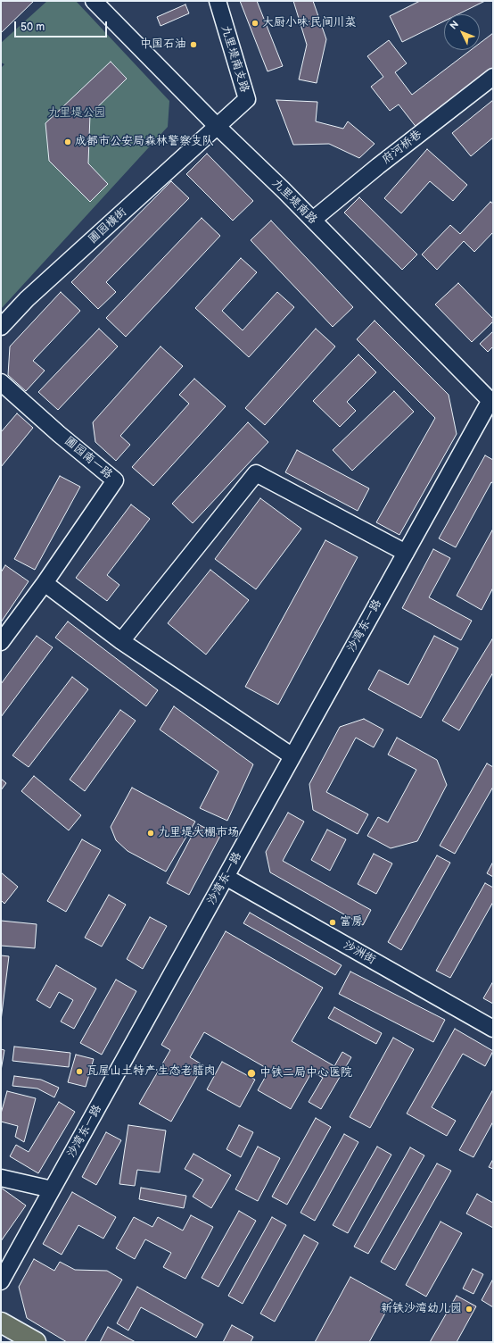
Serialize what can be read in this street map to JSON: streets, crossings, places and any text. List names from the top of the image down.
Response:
{
  "streets": {
    "street": [
      "九里堤南支路",
      "府河桥巷",
      "九里堤南路",
      "圃园横街",
      "圃园南一路",
      "沙湾东一路",
      "沙洲街"
    ]
  },
  "crossings": [
    ["九里堤南支路", "九里堤南路"],
    ["九里堤南支路", "圃园横街"],
    ["府河桥巷", "九里堤南路"],
    ["九里堤南路", "圃园横街"],
    ["九里堤南路", "沙湾东一路"],
    ["沙湾东一路", "沙洲街"]
  ],
  "parks": ["九里堤公园"],
  "places": [
    "大厨小味·民间川菜",
    "中国石油",
    "成都市公安局森林警察支队",
    "九里堤大棚市场",
    "富房",
    "瓦屋山土特产·生态老腊肉",
    "中铁二局中心医院",
    "新铁沙湾幼儿园"
  ],
  "scale_bar": "50 m",
  "north": "top left"
}
